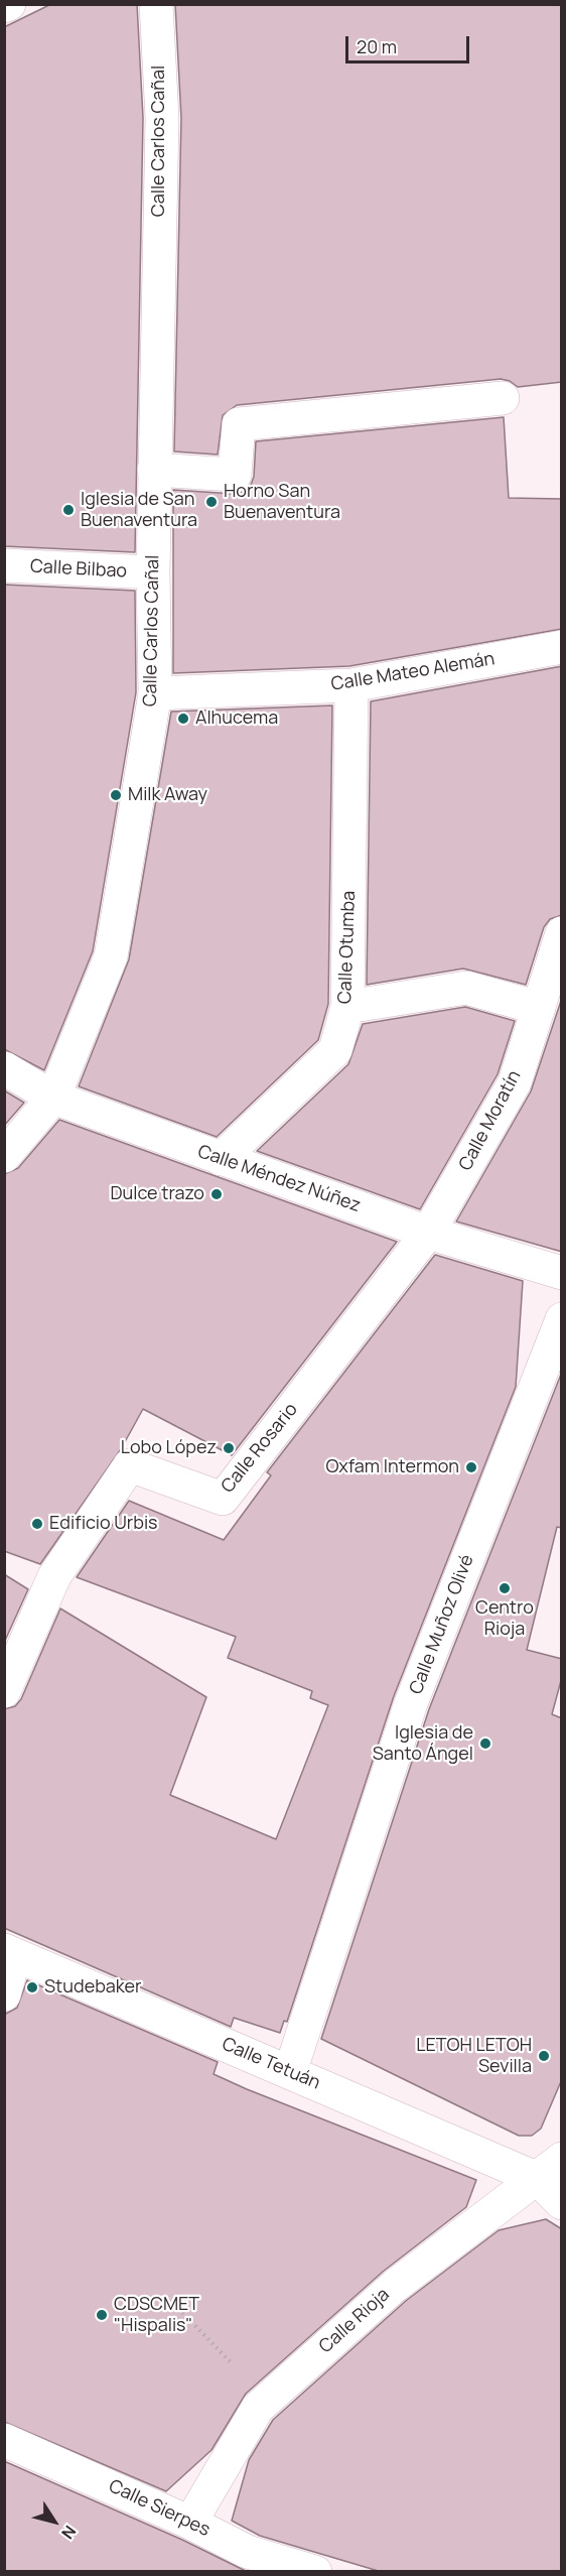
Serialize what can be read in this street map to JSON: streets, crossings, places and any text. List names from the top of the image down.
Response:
{
  "streets": {
    "street": [
      "Calle Carlos Cañal",
      "Calle Bilbao",
      "Calle Mateo Alemán",
      "Calle Otumba",
      "Calle Moratín",
      "Calle Méndez Núñez",
      "Calle Rosario",
      "Calle Muñoz Olivé",
      "Calle Tetuán",
      "Calle Rioja",
      "Calle Sierpes"
    ]
  },
  "crossings": [
    ["Calle Carlos Cañal", "Calle Bilbao"],
    ["Calle Carlos Cañal", "Calle Mateo Alemán"],
    ["Calle Carlos Cañal", "Calle Méndez Núñez"],
    ["Calle Mateo Alemán", "Calle Otumba"],
    ["Calle Otumba", "Calle Méndez Núñez"],
    ["Calle Moratín", "Calle Méndez Núñez"],
    ["Calle Moratín", "Calle Rosario"],
    ["Calle Méndez Núñez", "Calle Rosario"],
    ["Calle Muñoz Olivé", "Calle Tetuán"],
    ["Calle Tetuán", "Calle Rioja"],
    ["Calle Rioja", "Calle Sierpes"]
  ],
  "places": [
    "Horno San Buenaventura",
    "Iglesia de San Buenaventura",
    "Alhucema",
    "Milk Away",
    "Dulce trazo",
    "Lobo López",
    "Oxfam Intermon",
    "Edificio Urbis",
    "Centro Rioja",
    "Iglesia de Santo Ángel",
    "Studebaker",
    "LETOH LETOH Sevilla",
    "CDSCMET \"Hispalis\""
  ],
  "scale_bar": "20 m",
  "north": "bottom right"
}
